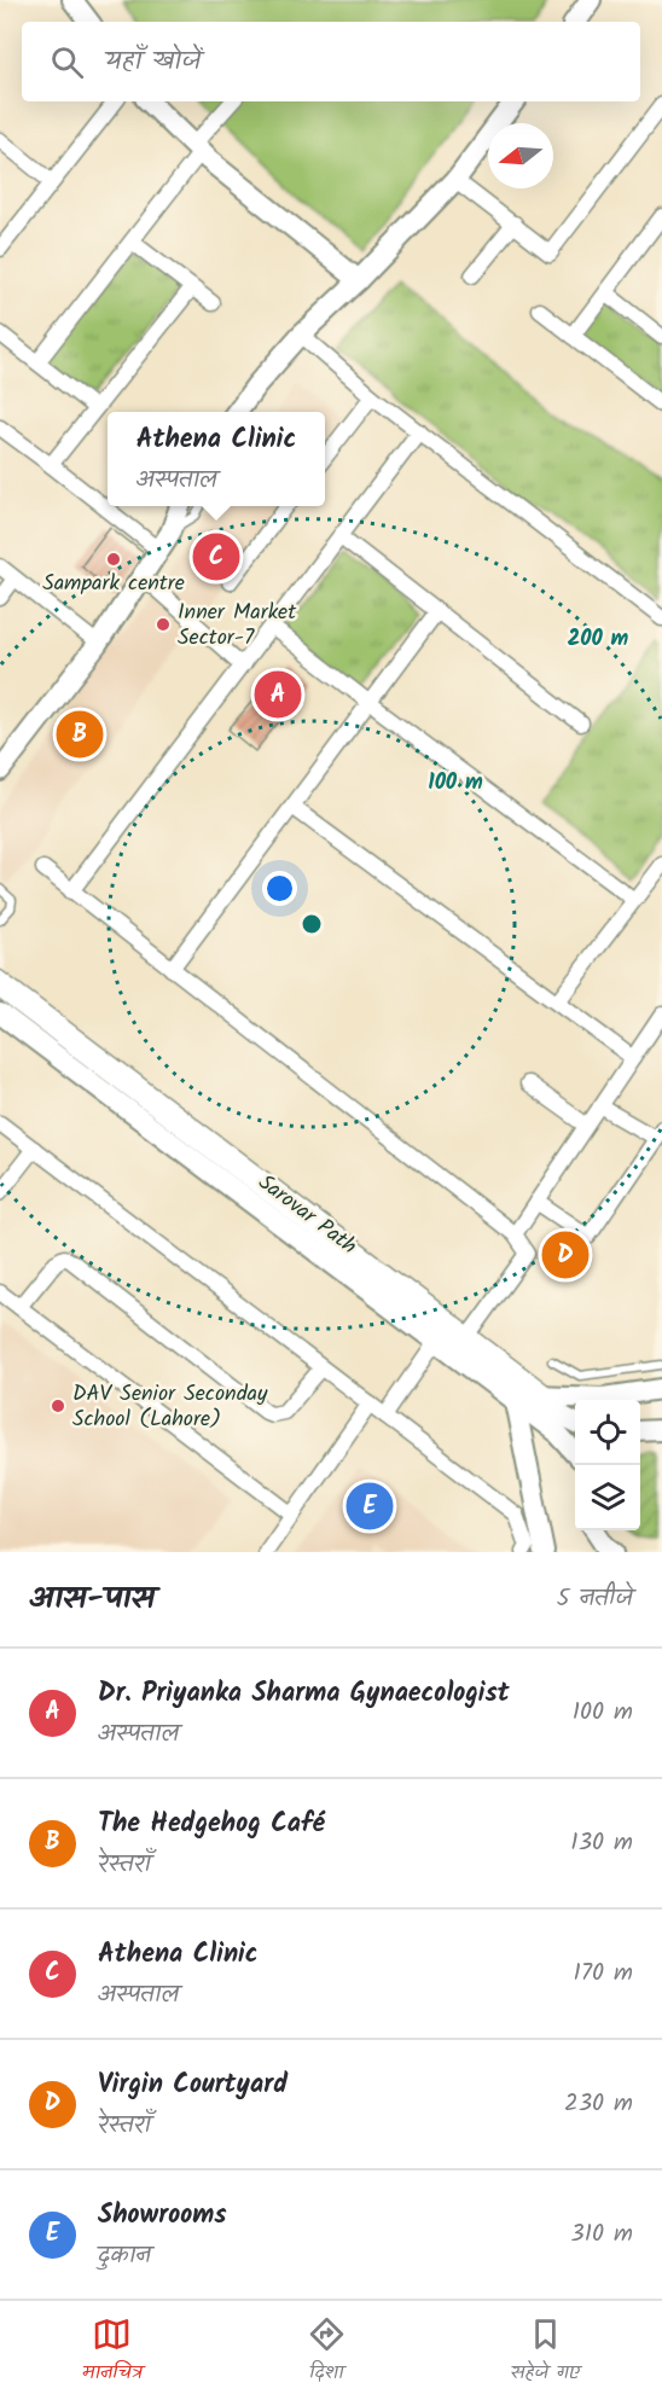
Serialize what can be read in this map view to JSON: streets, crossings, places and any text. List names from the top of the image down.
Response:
{
  "streets": {
    "main road": ["Sarovar Path"]
  },
  "places": ["Sampark centre", "Inner Market Sector-7", "DAV Senior Seconday School (Lahore)"],
  "north": "left",
  "page": {
    "search": "यहाँ खोजें",
    "popup": ["Athena Clinic", "अस्पताल"],
    "pins": [
      "C",
      "A",
      "B",
      "D",
      "E"
    ],
    "heading": ["आस-पास", "5 नतीजे"],
    "list": [
      {
        "mark": "A",
        "name": "Dr. Priyanka Sharma Gynaecologist",
        "note": "अस्पताल",
        "value": "100 m"
      },
      {
        "mark": "B",
        "name": "The Hedgehog Café",
        "note": "रेस्तराँ",
        "value": "130 m"
      },
      {
        "mark": "C",
        "name": "Athena Clinic",
        "note": "अस्पताल",
        "value": "170 m"
      },
      {
        "mark": "D",
        "name": "Virgin Courtyard",
        "note": "रेस्तराँ",
        "value": "230 m"
      },
      {
        "mark": "E",
        "name": "Showrooms",
        "note": "दुकान",
        "value": "310 m"
      }
    ],
    "nav": ["मानचित्र", "दिशा", "सहेजे गए"]
  },
  "rings": ["200 m", "100 m"]
}
